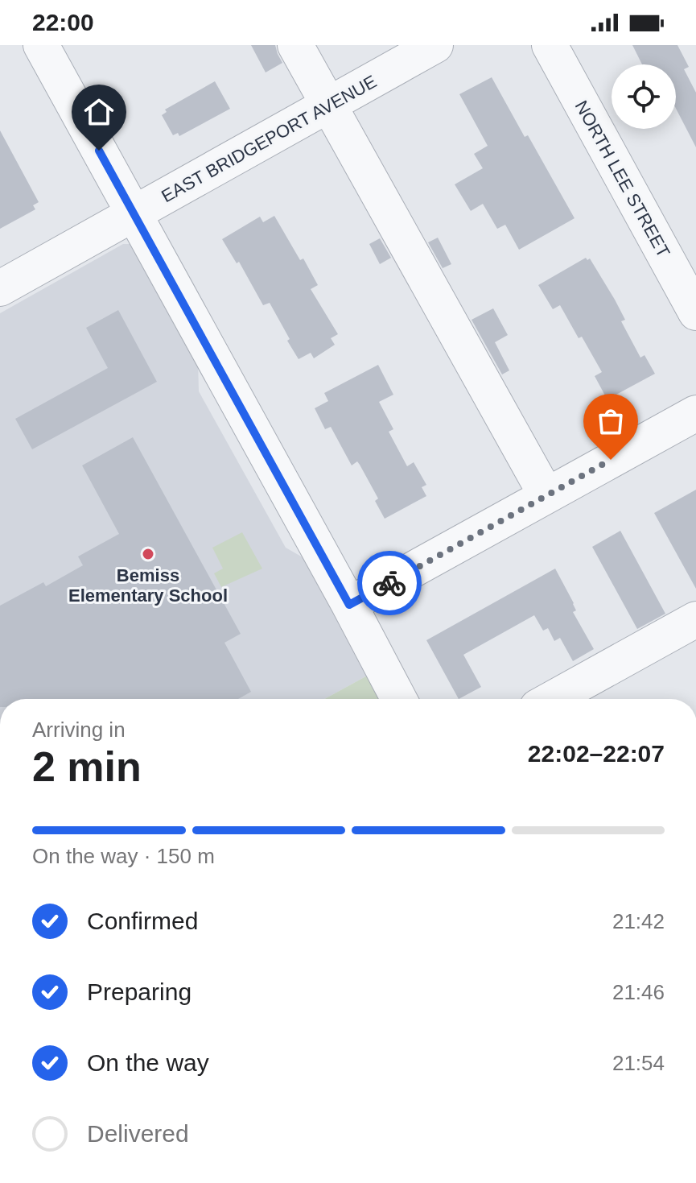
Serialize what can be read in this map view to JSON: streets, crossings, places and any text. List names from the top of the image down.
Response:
{
  "streets": {
    "street": ["EAST BRIDGEPORT AVENUE", "NORTH LEE STREET"]
  },
  "places": ["Bemiss Elementary School"],
  "page": {
    "status": "22:00",
    "heading": ["2 min", "Arriving in", "22:02–22:07"],
    "bar": "On the way · 150 m",
    "list": [
      ["Confirmed", "21:42"],
      ["Preparing", "21:46"],
      ["On the way", "21:54"],
      "Delivered"
    ]
  }
}
